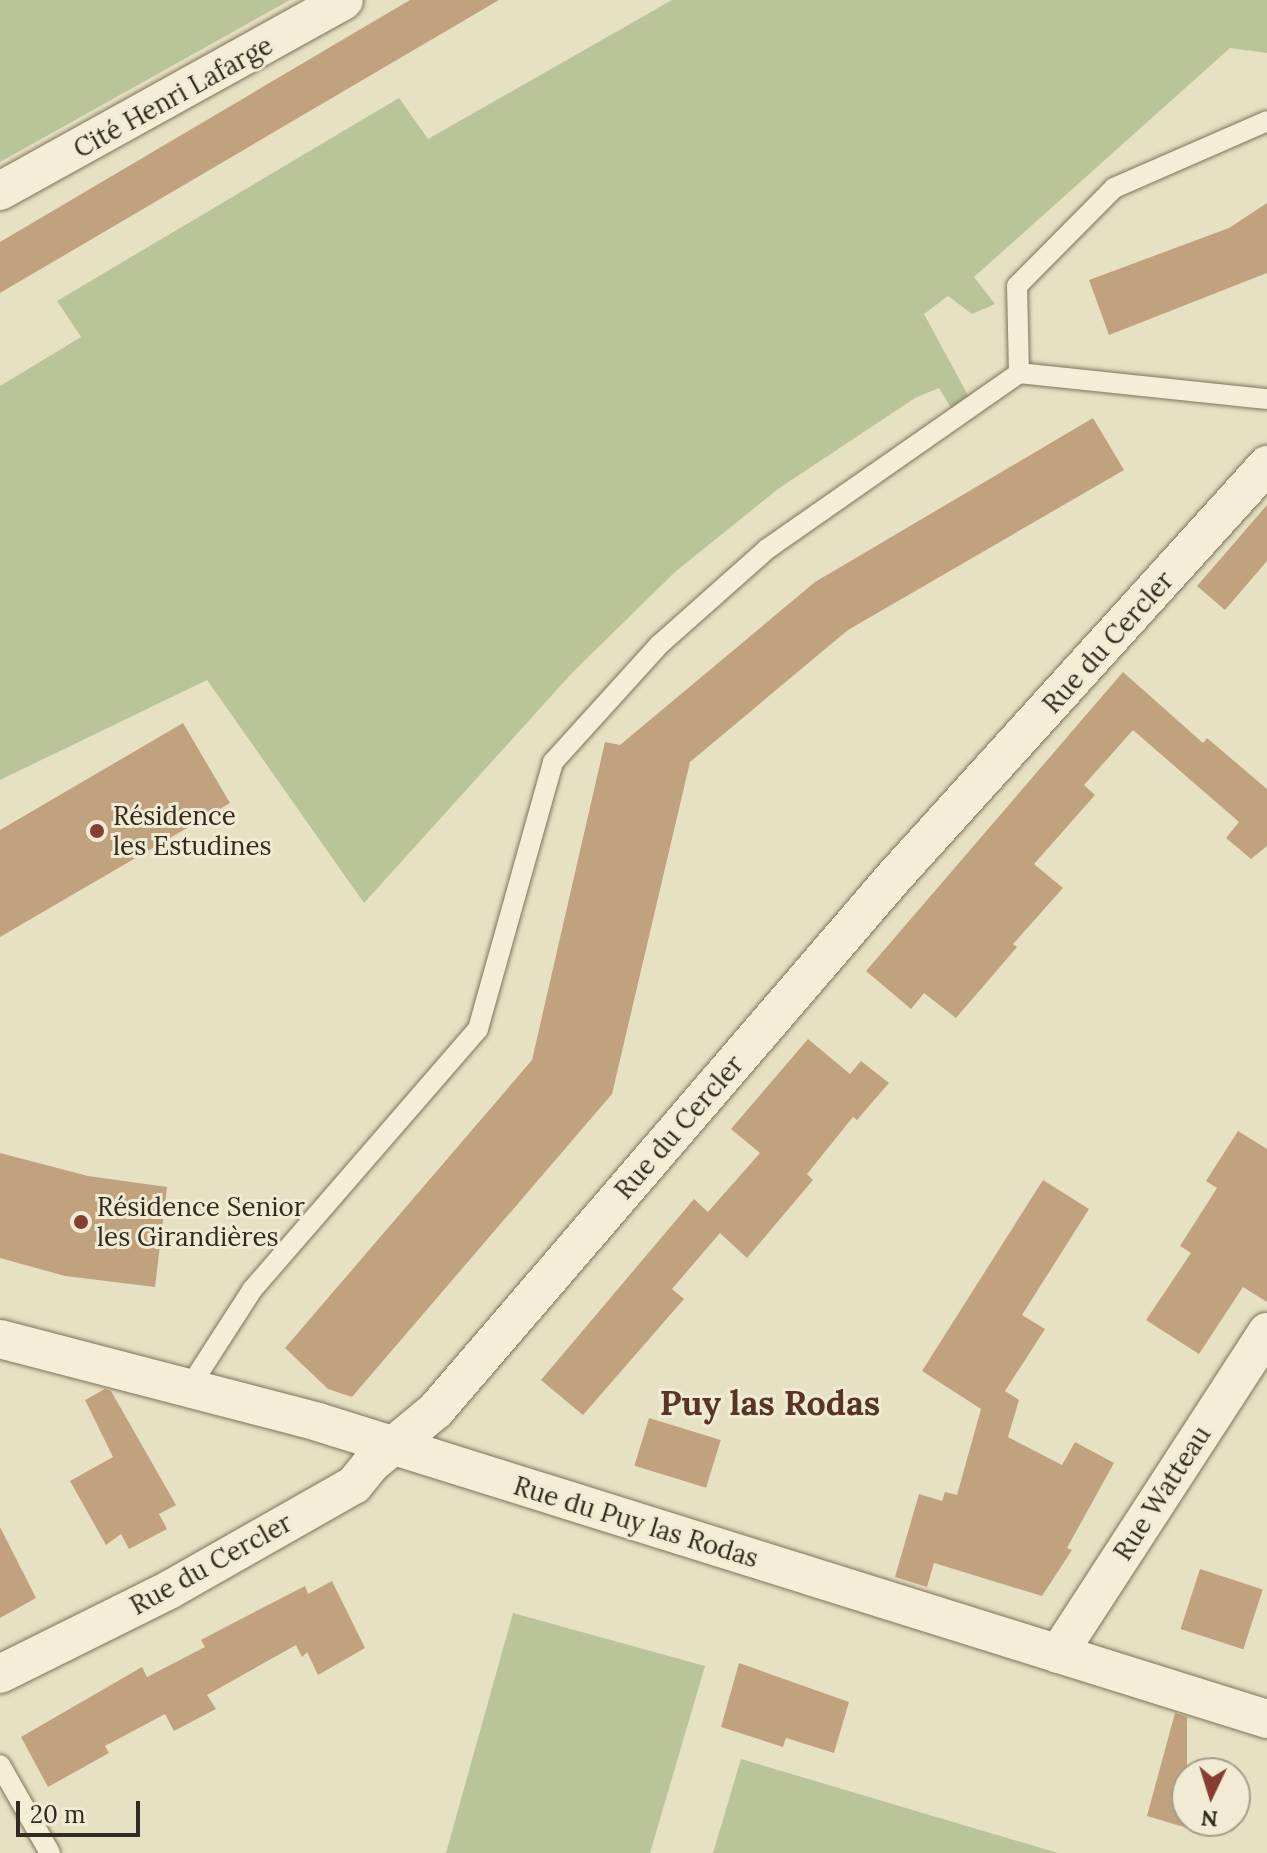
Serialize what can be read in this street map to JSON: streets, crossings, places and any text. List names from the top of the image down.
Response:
{
  "streets": {
    "street": [
      "Cité Henri Lafarge",
      "Rue du Cercler",
      "Rue Watteau",
      "Rue du Puy las Rodas"
    ]
  },
  "crossings": [
    ["Rue du Cercler", "Rue du Puy las Rodas"],
    ["Rue Watteau", "Rue du Puy las Rodas"]
  ],
  "districts": ["Puy las Rodas"],
  "places": ["Résidence les Estudines", "Résidence Senior les Girandières"],
  "scale_bar": "20 m",
  "north": "bottom"
}
